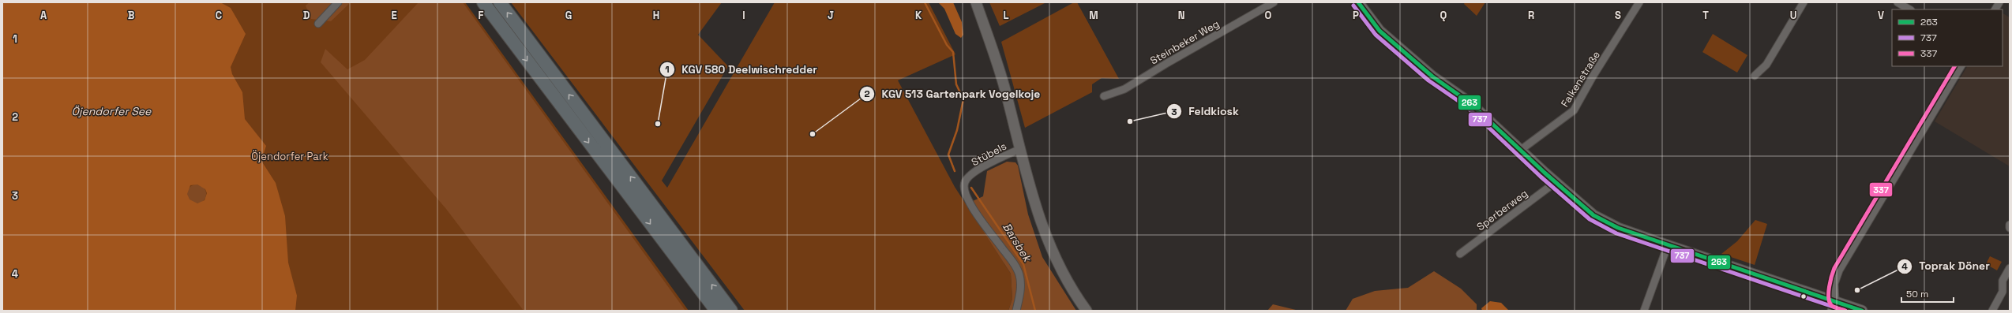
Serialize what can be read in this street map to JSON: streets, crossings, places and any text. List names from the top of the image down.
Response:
{
  "streets": {
    "street": [
      "Steinbeker Weg",
      "Falkenstraße",
      "Stübels",
      "Sperberweg"
    ]
  },
  "water": ["Öjendorfer See", "Barsbek"],
  "parks": ["Öjendorfer Park"],
  "places": [
    "Feldkiosk",
    "KGV 580 Deelwischredder",
    "KGV 513 Gartenpark Vogelkoje",
    "Toprak Döner"
  ],
  "lines": ["transit line 263", "transit line 737", "transit line 337"],
  "legend": ["263", "737", "337"],
  "scale_bar": "50 m",
  "grid": {
    "columns": [
      "A",
      "B",
      "C",
      "D",
      "E",
      "F",
      "G",
      "H",
      "I",
      "J",
      "K",
      "L",
      "M",
      "N",
      "O",
      "P",
      "Q",
      "R",
      "S",
      "T",
      "U",
      "V"
    ],
    "rows": [
      "1",
      "2",
      "3",
      "4"
    ]
  }
}
